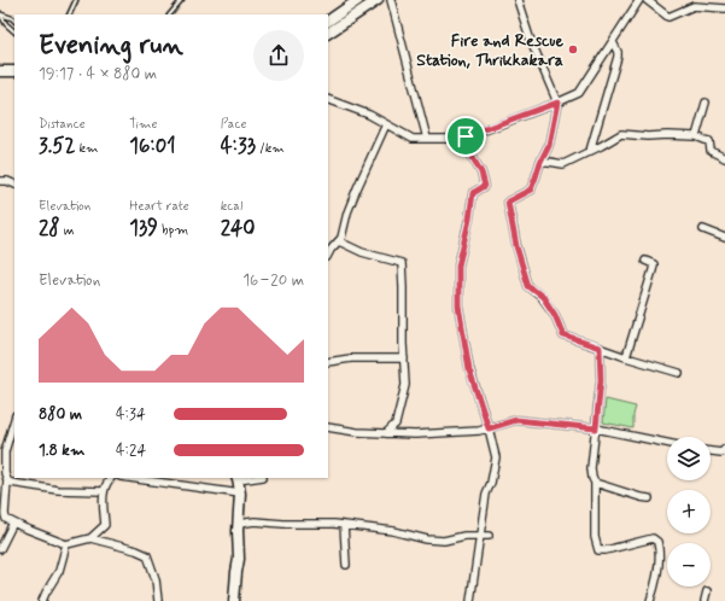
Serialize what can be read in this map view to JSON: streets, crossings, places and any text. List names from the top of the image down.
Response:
{
  "places": ["Fire and Rescue Station, Thrikkakara"],
  "page": {
    "heading": ["Evening run", "19:17 · 4 × 880 m"],
    "stats": [
      ["Distance", "3.52 km"],
      ["Time", "16:01"],
      ["Pace", "4:33 /km"],
      ["Elevation", "28 m"],
      ["Heart rate", "139 bpm"],
      ["kcal", "240"]
    ],
    "chart": ["Elevation", "16–20 m"],
    "list": [
      {
        "name": "880 m",
        "note": "4:34"
      },
      {
        "name": "1.8 km",
        "note": "4:24"
      }
    ],
    "map_buttons": ["+", "−"]
  }
}
